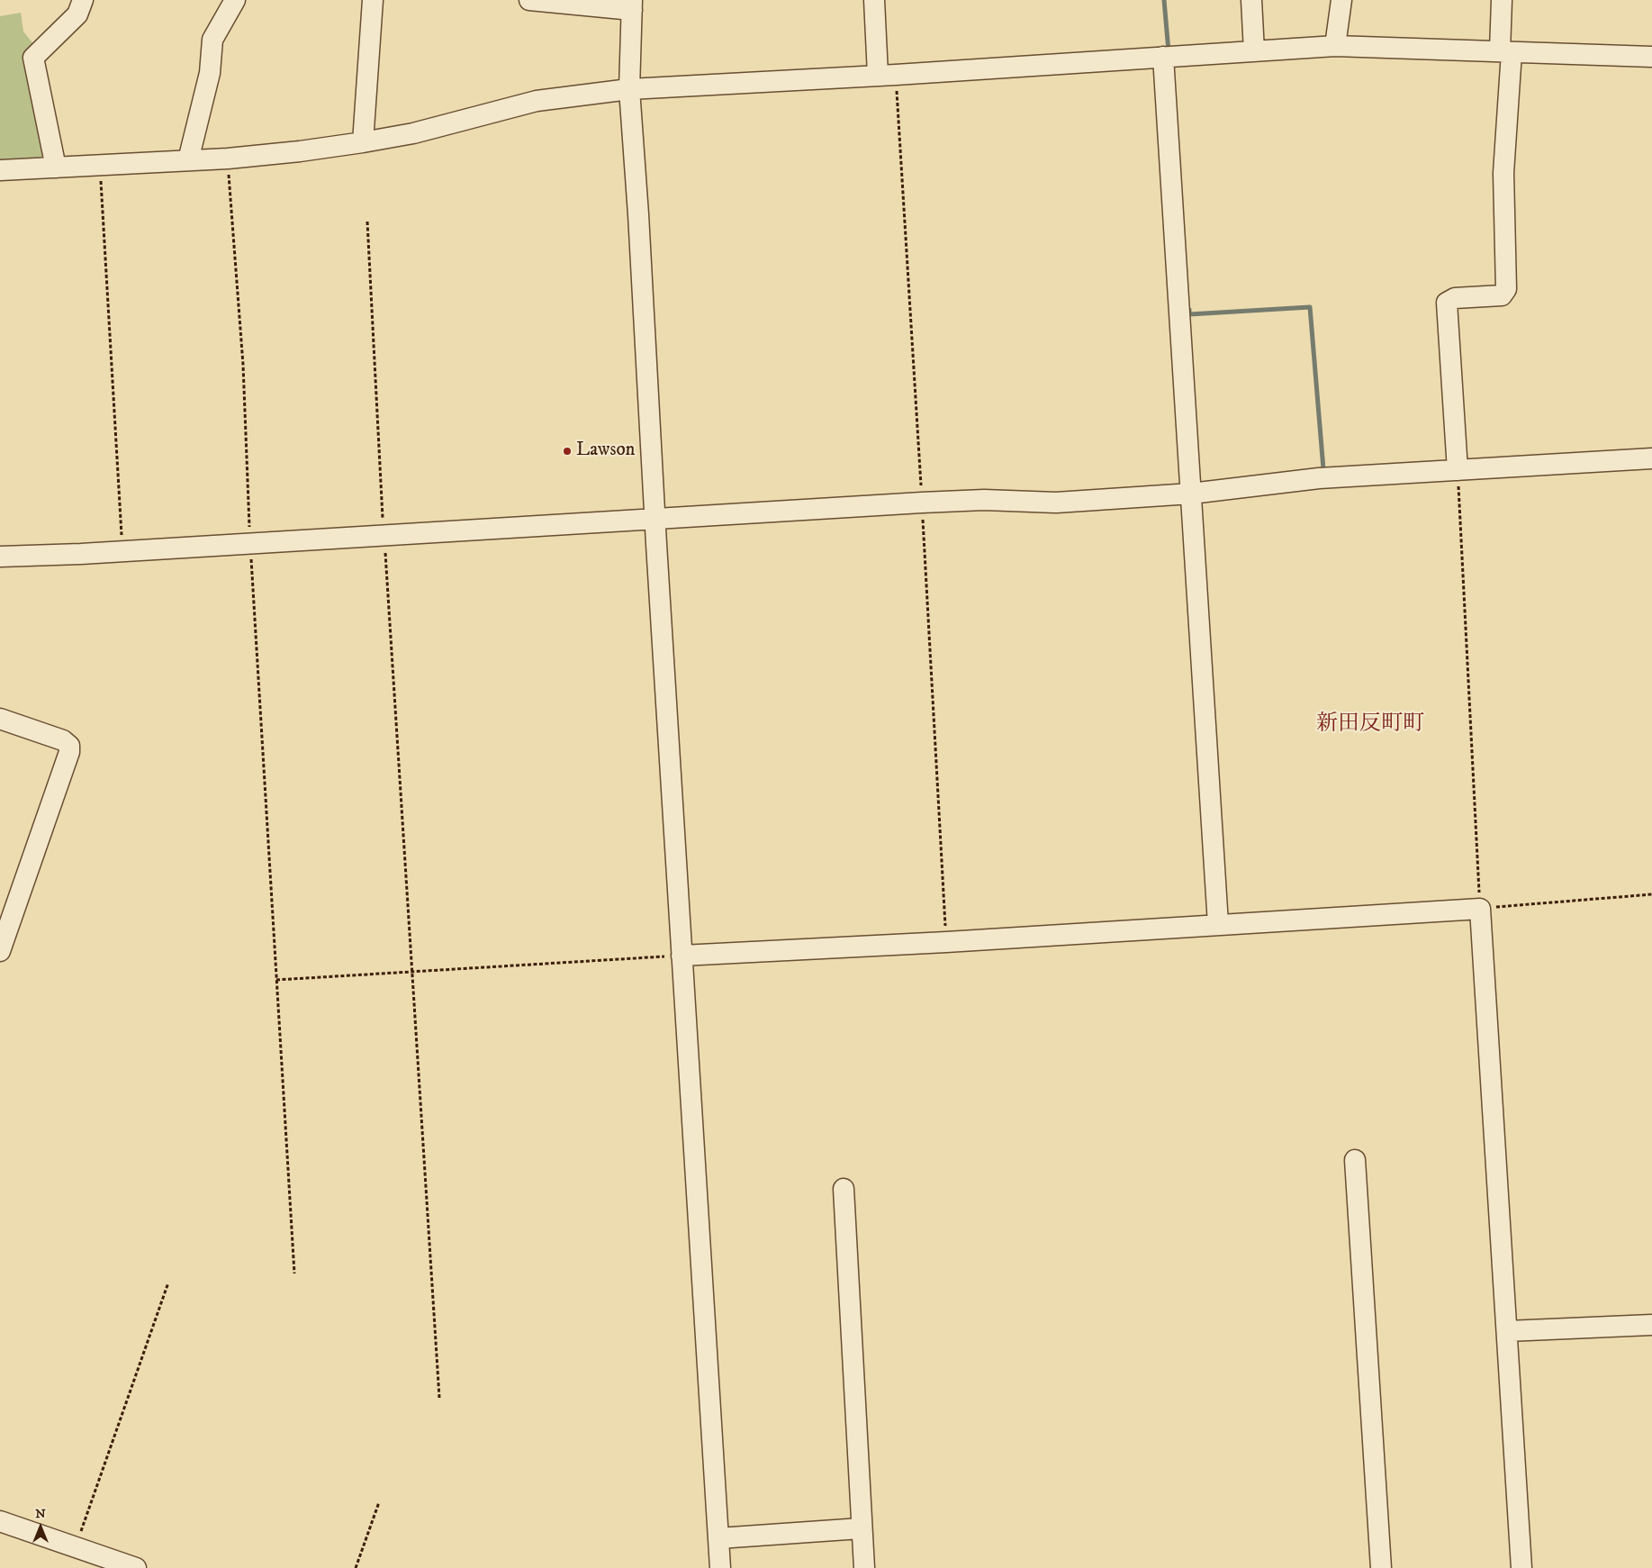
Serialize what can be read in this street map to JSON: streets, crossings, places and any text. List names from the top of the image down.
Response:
{
  "districts": ["新田反町町"],
  "places": ["Lawson"],
  "north": "top"
}
